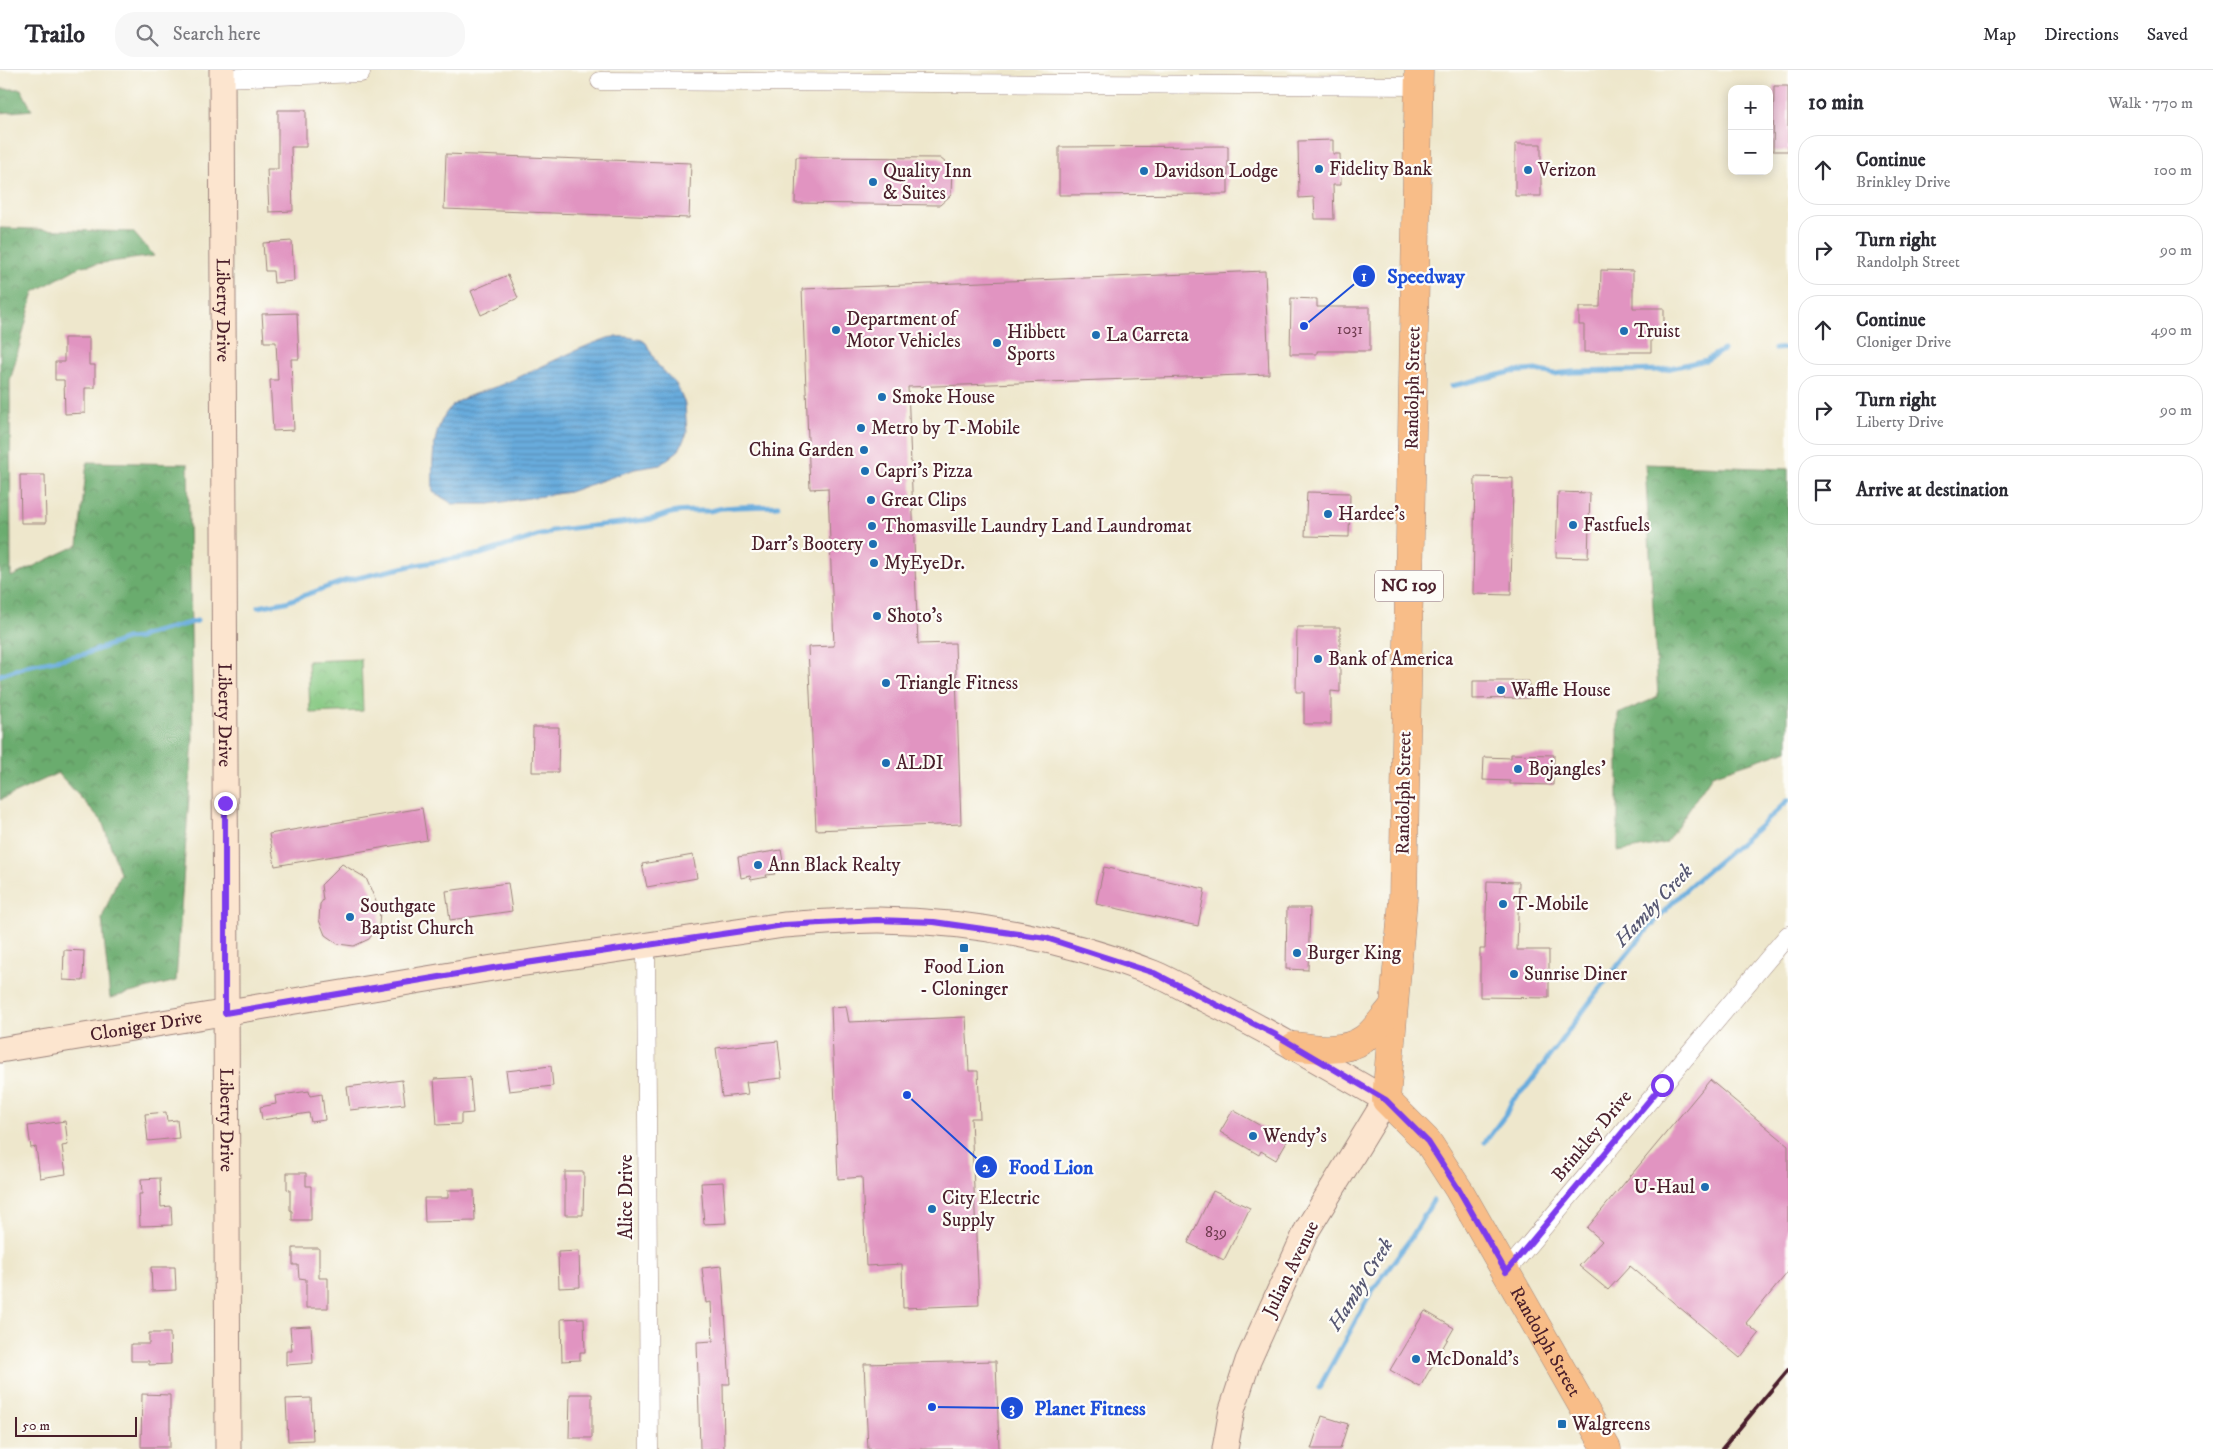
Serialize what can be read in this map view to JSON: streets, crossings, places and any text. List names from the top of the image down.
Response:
{
  "streets": {
    "main road": ["Randolph Street", "NC 109"],
    "street": [
      "Liberty Drive",
      "Cloniger Drive",
      "Brinkley Drive",
      "Alice Drive",
      "Julian Avenue"
    ]
  },
  "crossings": [
    ["Liberty Drive", "Cloniger Drive"],
    ["Randolph Street", "Cloniger Drive"],
    ["Randolph Street", "Brinkley Drive"],
    ["Randolph Street", "Julian Avenue"],
    ["Cloniger Drive", "Alice Drive"],
    ["Cloniger Drive", "Julian Avenue"]
  ],
  "water": ["Hamby Creek"],
  "places": {
    "other": [
      "Fidelity Bank",
      "Verizon",
      "Davidson Lodge",
      "Quality Inn & Suites",
      "Speedway",
      "Department of Motor Vehicles",
      "Truist",
      "La Carreta",
      "Hibbett Sports",
      "Smoke House",
      "Metro by T-Mobile",
      "China Garden",
      "Capri's Pizza",
      "Great Clips",
      "Hardee's",
      "Fastfuels",
      "Thomasville Laundry Land Laundromat",
      "Darr's Bootery",
      "MyEyeDr.",
      "Shoto's",
      "Bank of America",
      "Triangle Fitness",
      "Waffle House",
      "ALDI",
      "Bojangles'",
      "Ann Black Realty",
      "T-Mobile",
      "Southgate Baptist Church",
      "Burger King",
      "Sunrise Diner",
      "Food Lion",
      "Wendy's",
      "U-Haul",
      "City Electric Supply",
      "McDonald's",
      "Planet Fitness"
    ],
    "transit": ["Food Lion - Cloninger", "Walgreens"]
  },
  "house_numbers": ["1031", "839"],
  "scale_bar": "50 m",
  "page": {
    "header": "Trailo",
    "search": "Search here",
    "nav": ["Map", "Directions", "Saved"],
    "heading": ["10 min", "Walk · 770 m"],
    "map_buttons": ["+", "−"],
    "list": [
      ["Continue", "Brinkley Drive", "100 m"],
      ["Turn right", "Randolph Street", "90 m"],
      ["Continue", "Cloniger Drive", "490 m"],
      ["Turn right", "Liberty Drive", "90 m"],
      "Arrive at destination"
    ],
    "scale": "50 m"
  }
}
